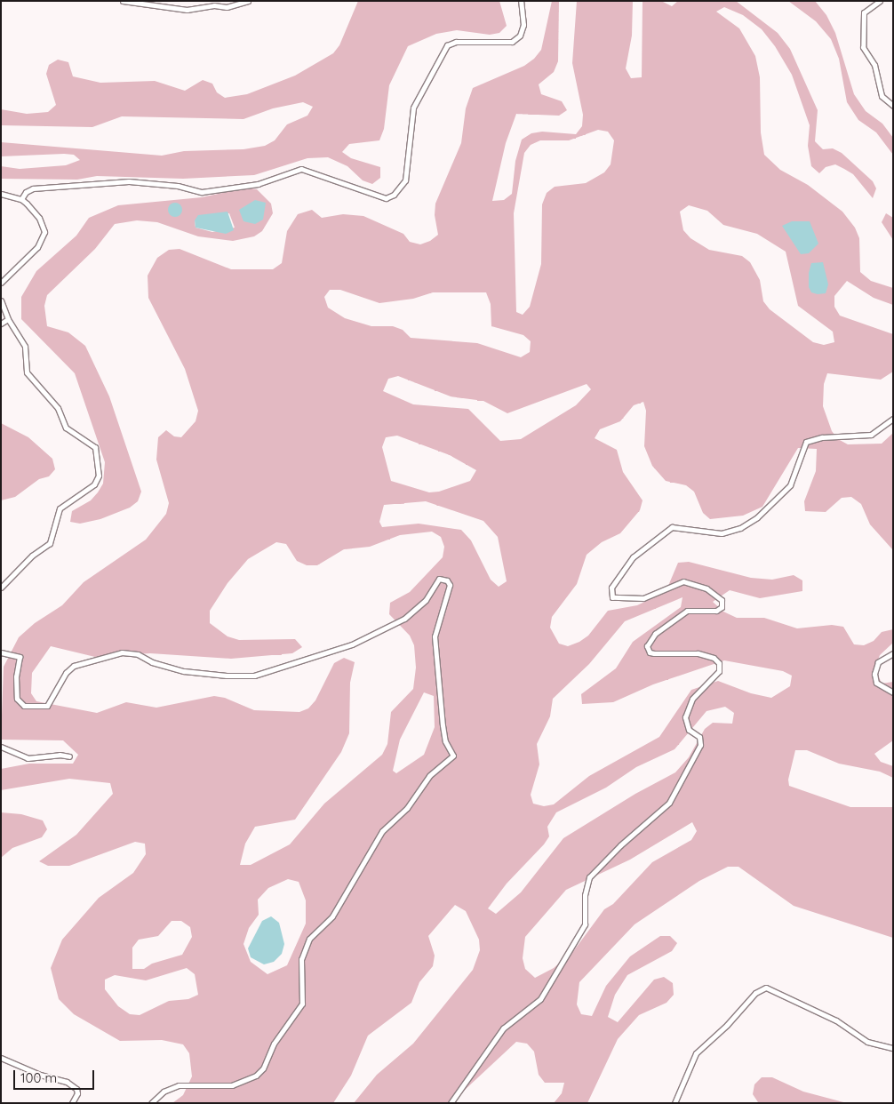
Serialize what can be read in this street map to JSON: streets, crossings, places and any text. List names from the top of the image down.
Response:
{
  "scale_bar": "100 m"
}
